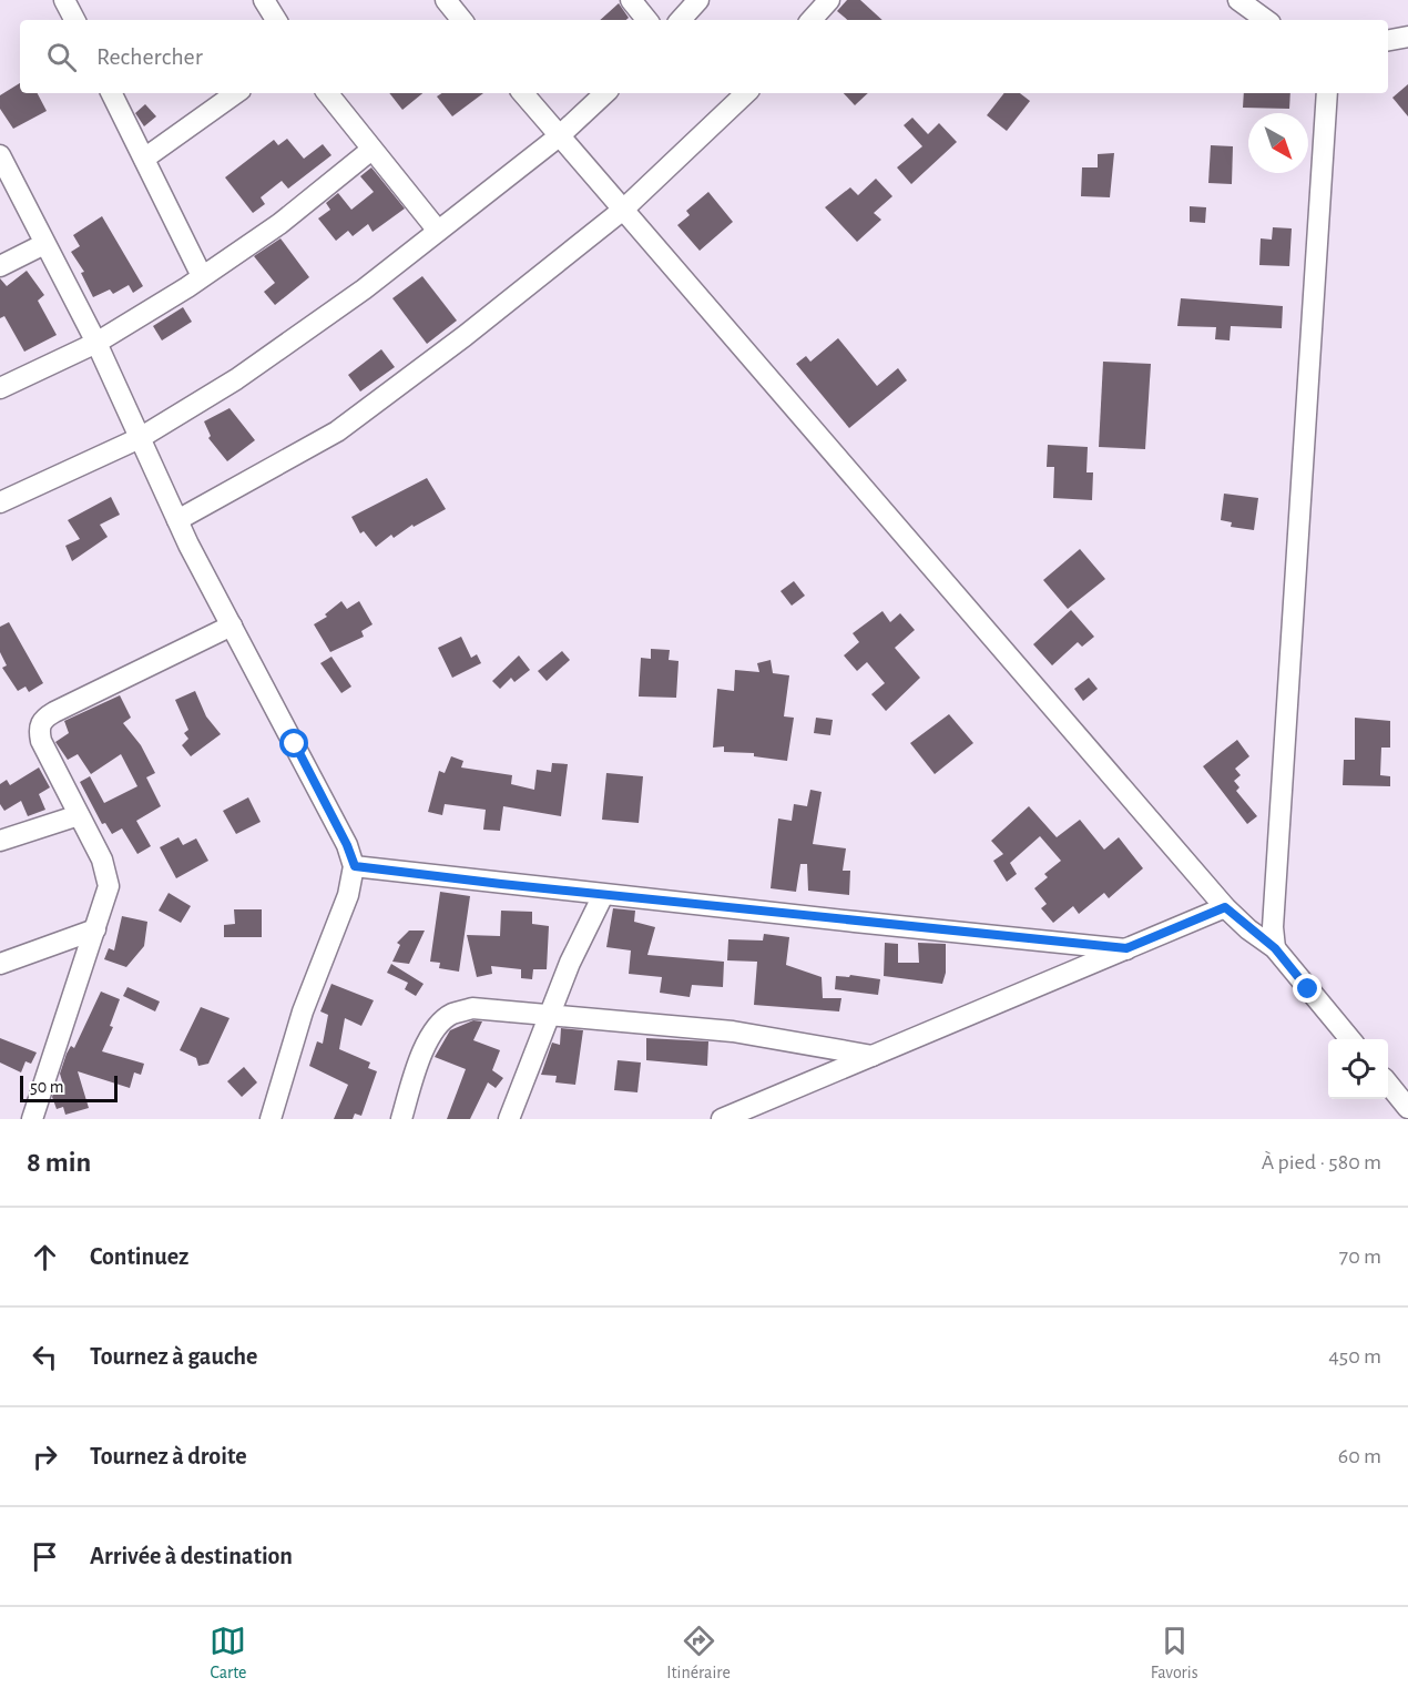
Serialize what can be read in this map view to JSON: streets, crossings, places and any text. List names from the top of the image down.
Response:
{
  "scale_bar": "50 m",
  "north": "bottom right",
  "page": {
    "search": "Rechercher",
    "scale": "50 m",
    "heading": ["8 min", "À pied · 580 m"],
    "list": [
      ["Continuez", "70 m"],
      ["Tournez à gauche", "450 m"],
      ["Tournez à droite", "60 m"],
      "Arrivée à destination"
    ],
    "nav": ["Carte", "Itinéraire", "Favoris"]
  }
}
